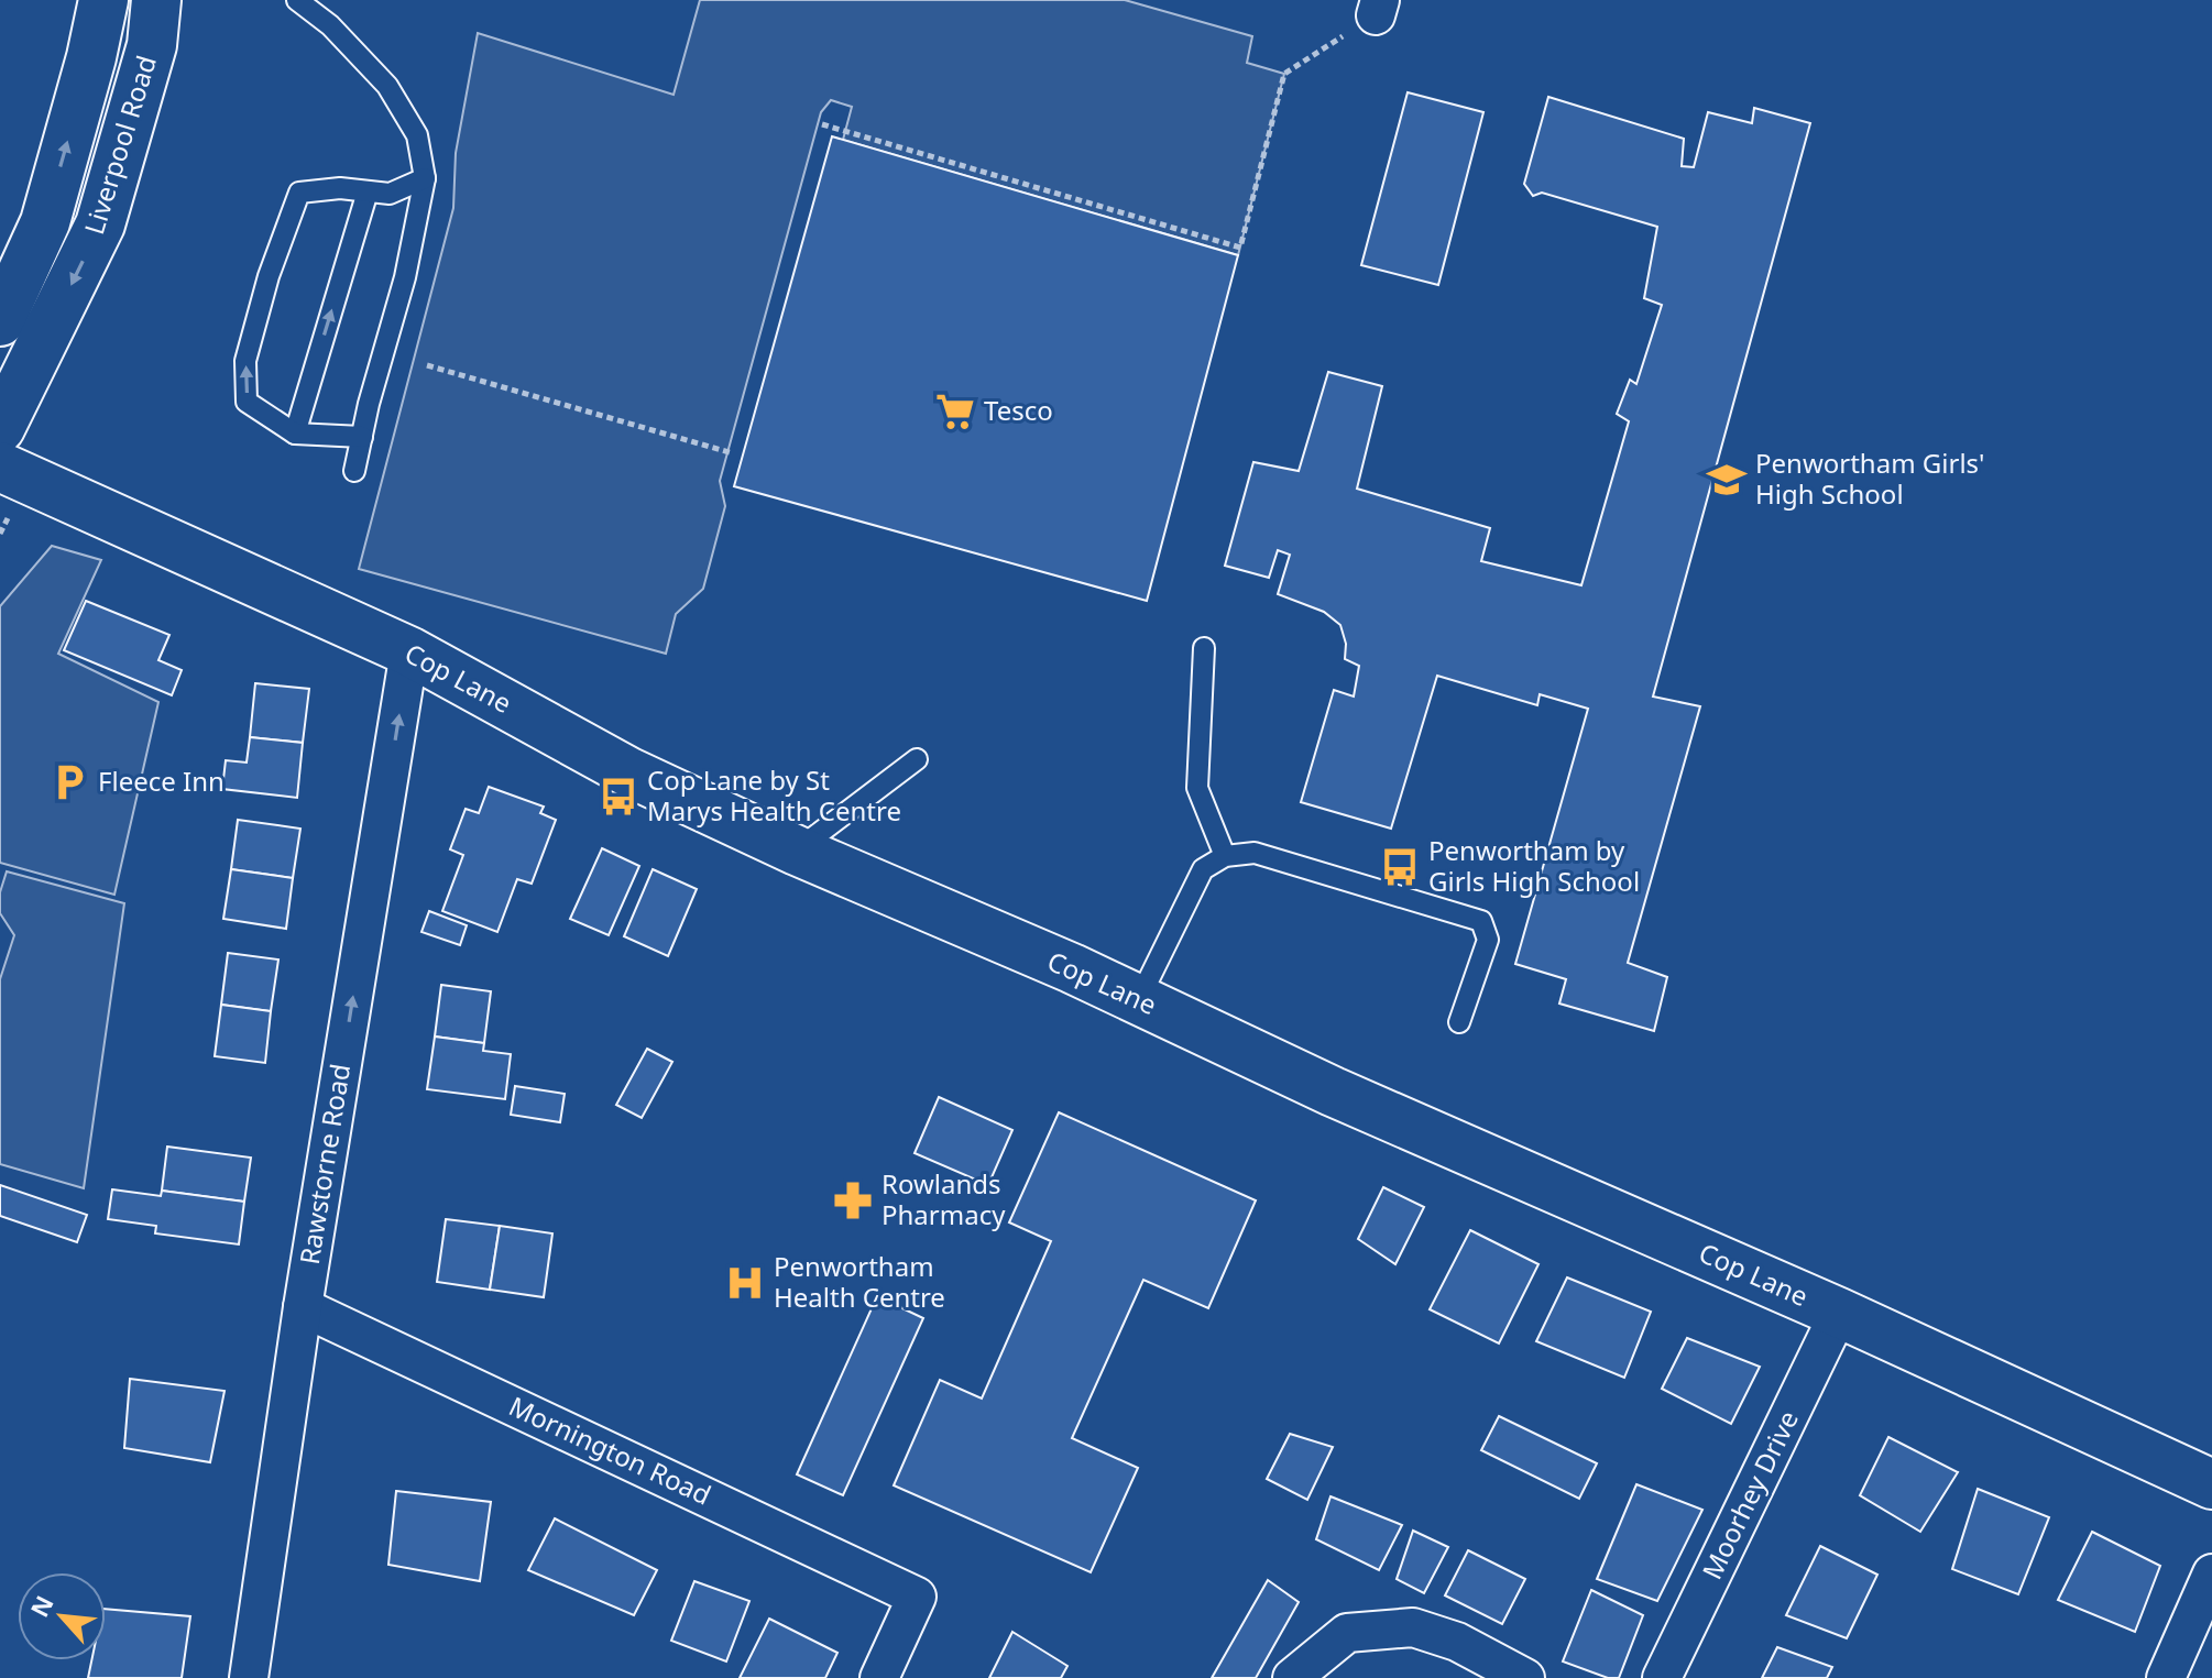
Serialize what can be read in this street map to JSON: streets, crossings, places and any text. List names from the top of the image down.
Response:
{
  "streets": {
    "street": [
      "Liverpool Road",
      "Cop Lane",
      "Rawstorne Road",
      "Mornington Road",
      "Moorhey Drive"
    ]
  },
  "crossings": [
    ["Cop Lane", "Rawstorne Road"],
    ["Cop Lane", "Moorhey Drive"],
    ["Rawstorne Road", "Mornington Road"]
  ],
  "one_way": ["Rawstorne Road"],
  "places": {
    "supermarket": ["Tesco"],
    "school or university": ["Penwortham Girls' High School"],
    "parking": ["Fleece Inn"],
    "bus stop": ["Cop Lane by St Marys Health Centre", "Penwortham by Girls High School"],
    "pharmacy": ["Rowlands Pharmacy"],
    "hospital": ["Penwortham Health Centre"]
  },
  "north": "top left"
}
